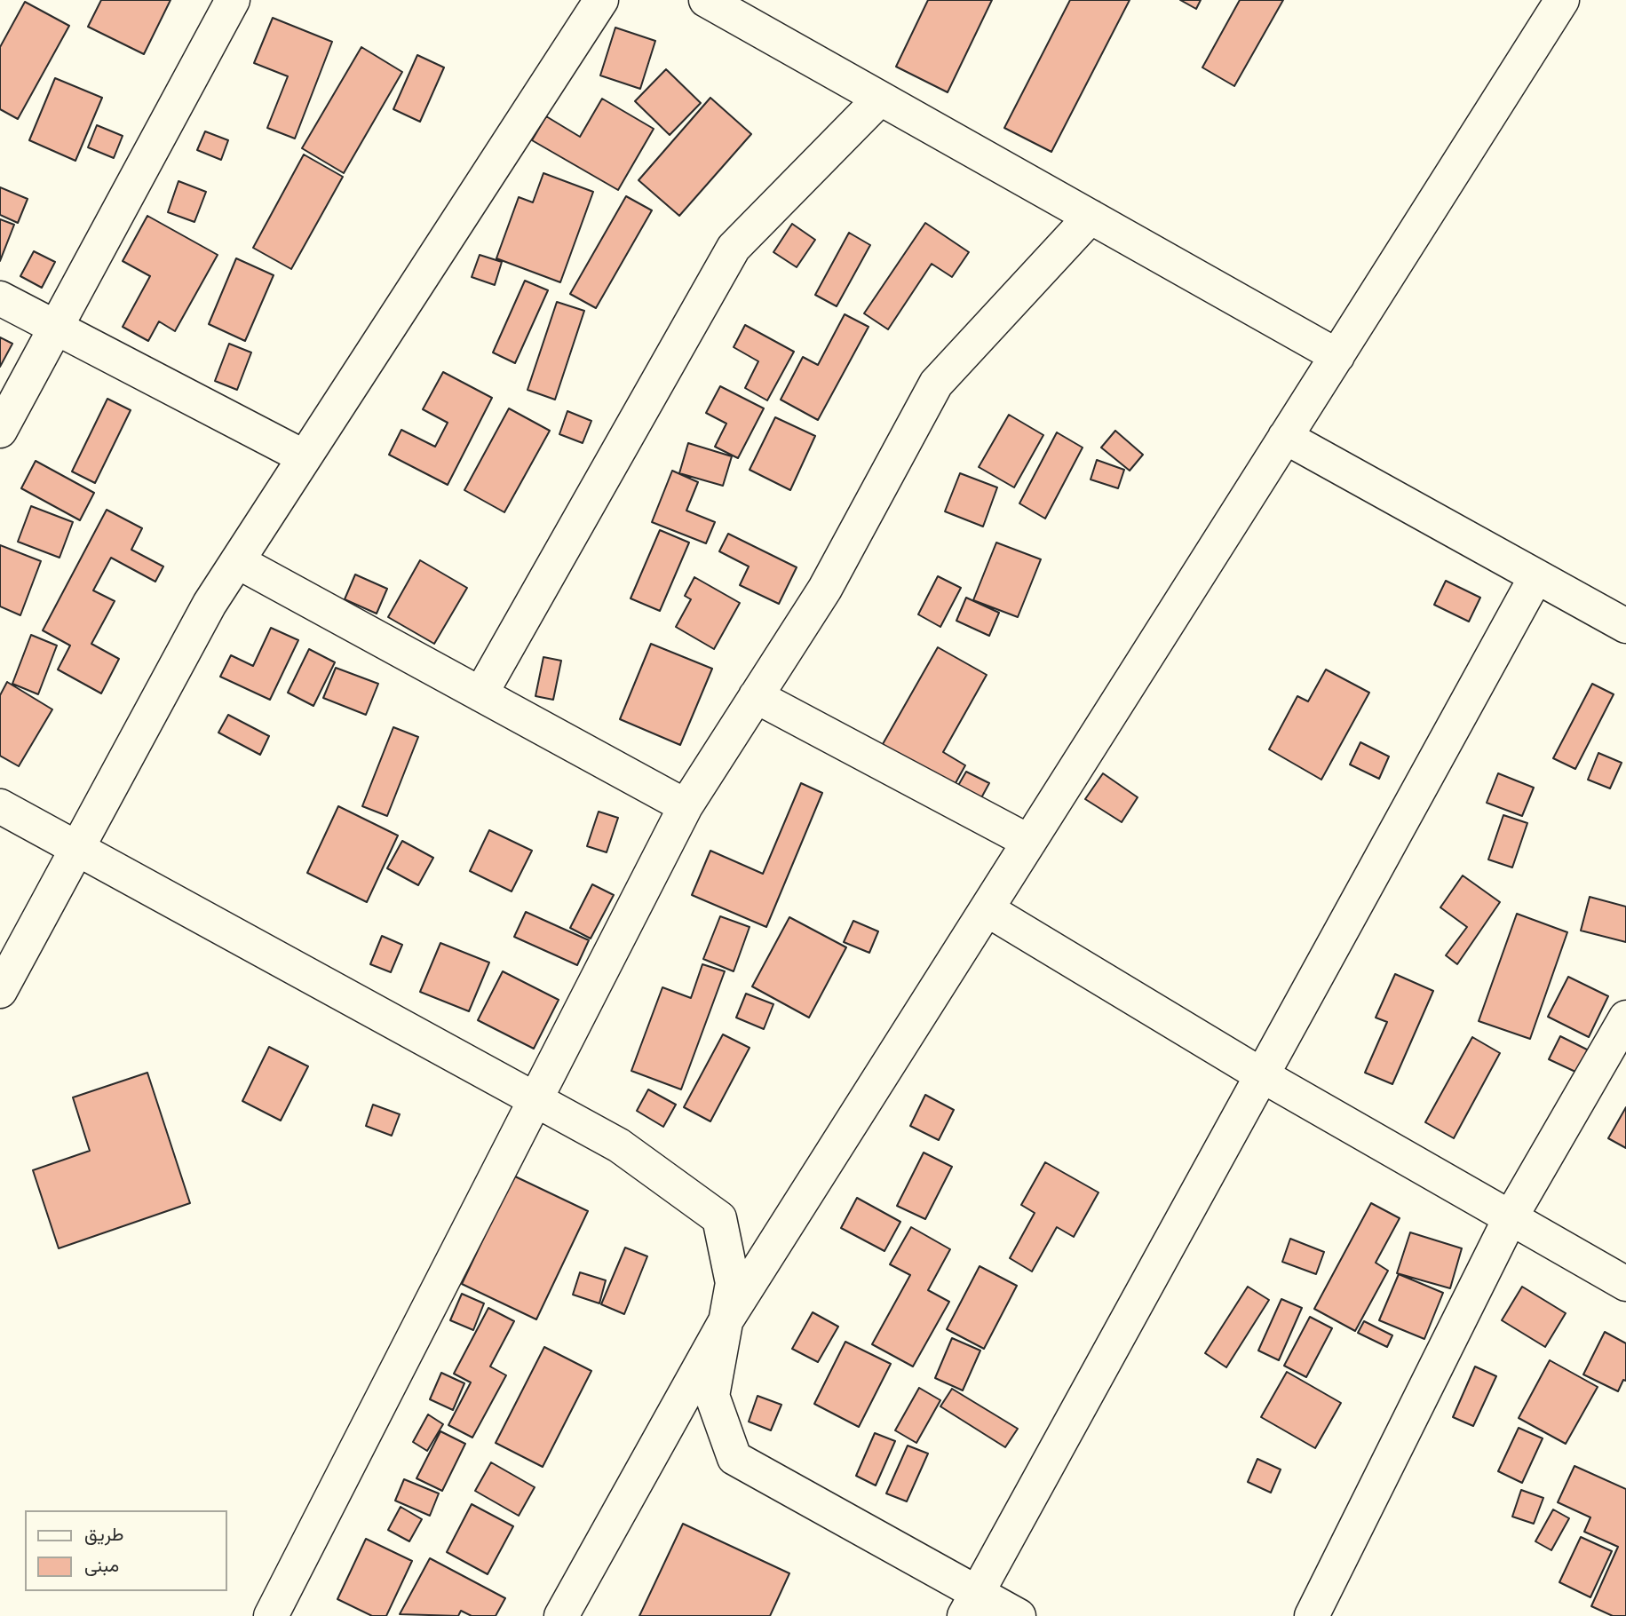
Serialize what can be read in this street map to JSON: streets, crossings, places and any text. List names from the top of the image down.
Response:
{
  "legend": ["طريق", "مبنى"]
}
